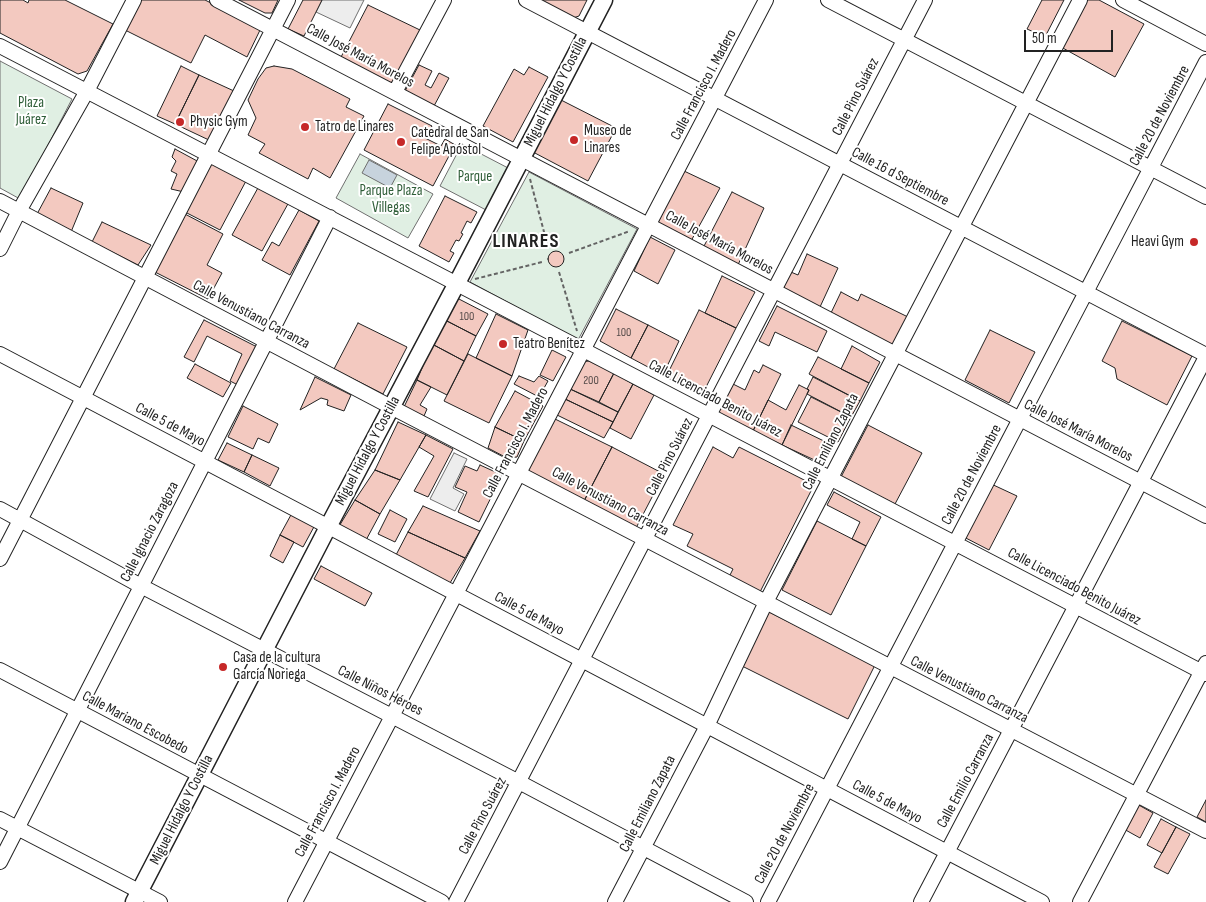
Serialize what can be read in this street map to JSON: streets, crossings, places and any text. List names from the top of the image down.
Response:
{
  "streets": {
    "main road": ["Miguel Hidalgo Y Costilla"],
    "street": [
      "Calle José María Morelos",
      "Calle Francisco I. Madero",
      "Calle Pino Suárez",
      "Calle 20 de Noviembre",
      "Calle 16 d Septiembre",
      "Calle Venustiano Carranza",
      "Calle Licenciado Benito Juárez",
      "Calle 5 de Mayo",
      "Calle Emiliano Zapata",
      "Calle Ignacio Zaragoza",
      "Calle Niños Héroes",
      "Calle Mariano Escobedo",
      "Calle Emilio Carranza"
    ]
  },
  "crossings": [
    ["Calle José María Morelos", "Calle Francisco I. Madero"],
    ["Calle José María Morelos", "Miguel Hidalgo Y Costilla"],
    ["Calle José María Morelos", "Calle Pino Suárez"],
    ["Calle José María Morelos", "Calle 20 de Noviembre"],
    ["Calle José María Morelos", "Calle Emiliano Zapata"],
    ["Calle José María Morelos", "Calle Emilio Carranza"],
    ["Calle Francisco I. Madero", "Calle 16 d Septiembre"],
    ["Calle Francisco I. Madero", "Calle Venustiano Carranza"],
    ["Calle Francisco I. Madero", "Calle Licenciado Benito Juárez"],
    ["Calle Francisco I. Madero", "Calle 5 de Mayo"],
    ["Calle Francisco I. Madero", "Calle Niños Héroes"],
    ["Calle Francisco I. Madero", "Calle Mariano Escobedo"],
    ["Miguel Hidalgo Y Costilla", "Calle 16 d Septiembre"],
    ["Miguel Hidalgo Y Costilla", "Calle Venustiano Carranza"],
    ["Miguel Hidalgo Y Costilla", "Calle Licenciado Benito Juárez"],
    ["Miguel Hidalgo Y Costilla", "Calle 5 de Mayo"],
    ["Miguel Hidalgo Y Costilla", "Calle Niños Héroes"],
    ["Miguel Hidalgo Y Costilla", "Calle Mariano Escobedo"],
    ["Calle Pino Suárez", "Calle 16 d Septiembre"],
    ["Calle Pino Suárez", "Calle Venustiano Carranza"],
    ["Calle Pino Suárez", "Calle Licenciado Benito Juárez"],
    ["Calle Pino Suárez", "Calle 5 de Mayo"],
    ["Calle Pino Suárez", "Calle Niños Héroes"],
    ["Calle 20 de Noviembre", "Calle 16 d Septiembre"],
    ["Calle 20 de Noviembre", "Calle Venustiano Carranza"],
    ["Calle 20 de Noviembre", "Calle Licenciado Benito Juárez"],
    ["Calle 20 de Noviembre", "Calle 5 de Mayo"],
    ["Calle 16 d Septiembre", "Calle Emiliano Zapata"],
    ["Calle 16 d Septiembre", "Calle Emilio Carranza"],
    ["Calle Venustiano Carranza", "Calle Emiliano Zapata"],
    ["Calle Venustiano Carranza", "Calle Ignacio Zaragoza"],
    ["Calle Venustiano Carranza", "Calle Emilio Carranza"],
    ["Calle Licenciado Benito Juárez", "Calle Emiliano Zapata"],
    ["Calle Licenciado Benito Juárez", "Calle Ignacio Zaragoza"],
    ["Calle Licenciado Benito Juárez", "Calle Emilio Carranza"],
    ["Calle 5 de Mayo", "Calle Emiliano Zapata"],
    ["Calle 5 de Mayo", "Calle Ignacio Zaragoza"],
    ["Calle 5 de Mayo", "Calle Emilio Carranza"],
    ["Calle Emiliano Zapata", "Calle Niños Héroes"],
    ["Calle Ignacio Zaragoza", "Calle Niños Héroes"],
    ["Calle Ignacio Zaragoza", "Calle Mariano Escobedo"]
  ],
  "districts": ["LINARES"],
  "parks": ["Plaza Juárez", "Parque", "Parque Plaza Villegas"],
  "places": [
    "Physic Gym",
    "Tatro de Linares",
    "Museo de Linares",
    "Catedral de San Felipe Apóstol",
    "Heavi Gym",
    "Teatro Benítez",
    "Casa de la cultura García Noriega"
  ],
  "house_numbers": ["100", "100", "200"],
  "scale_bar": "50 m"
}
